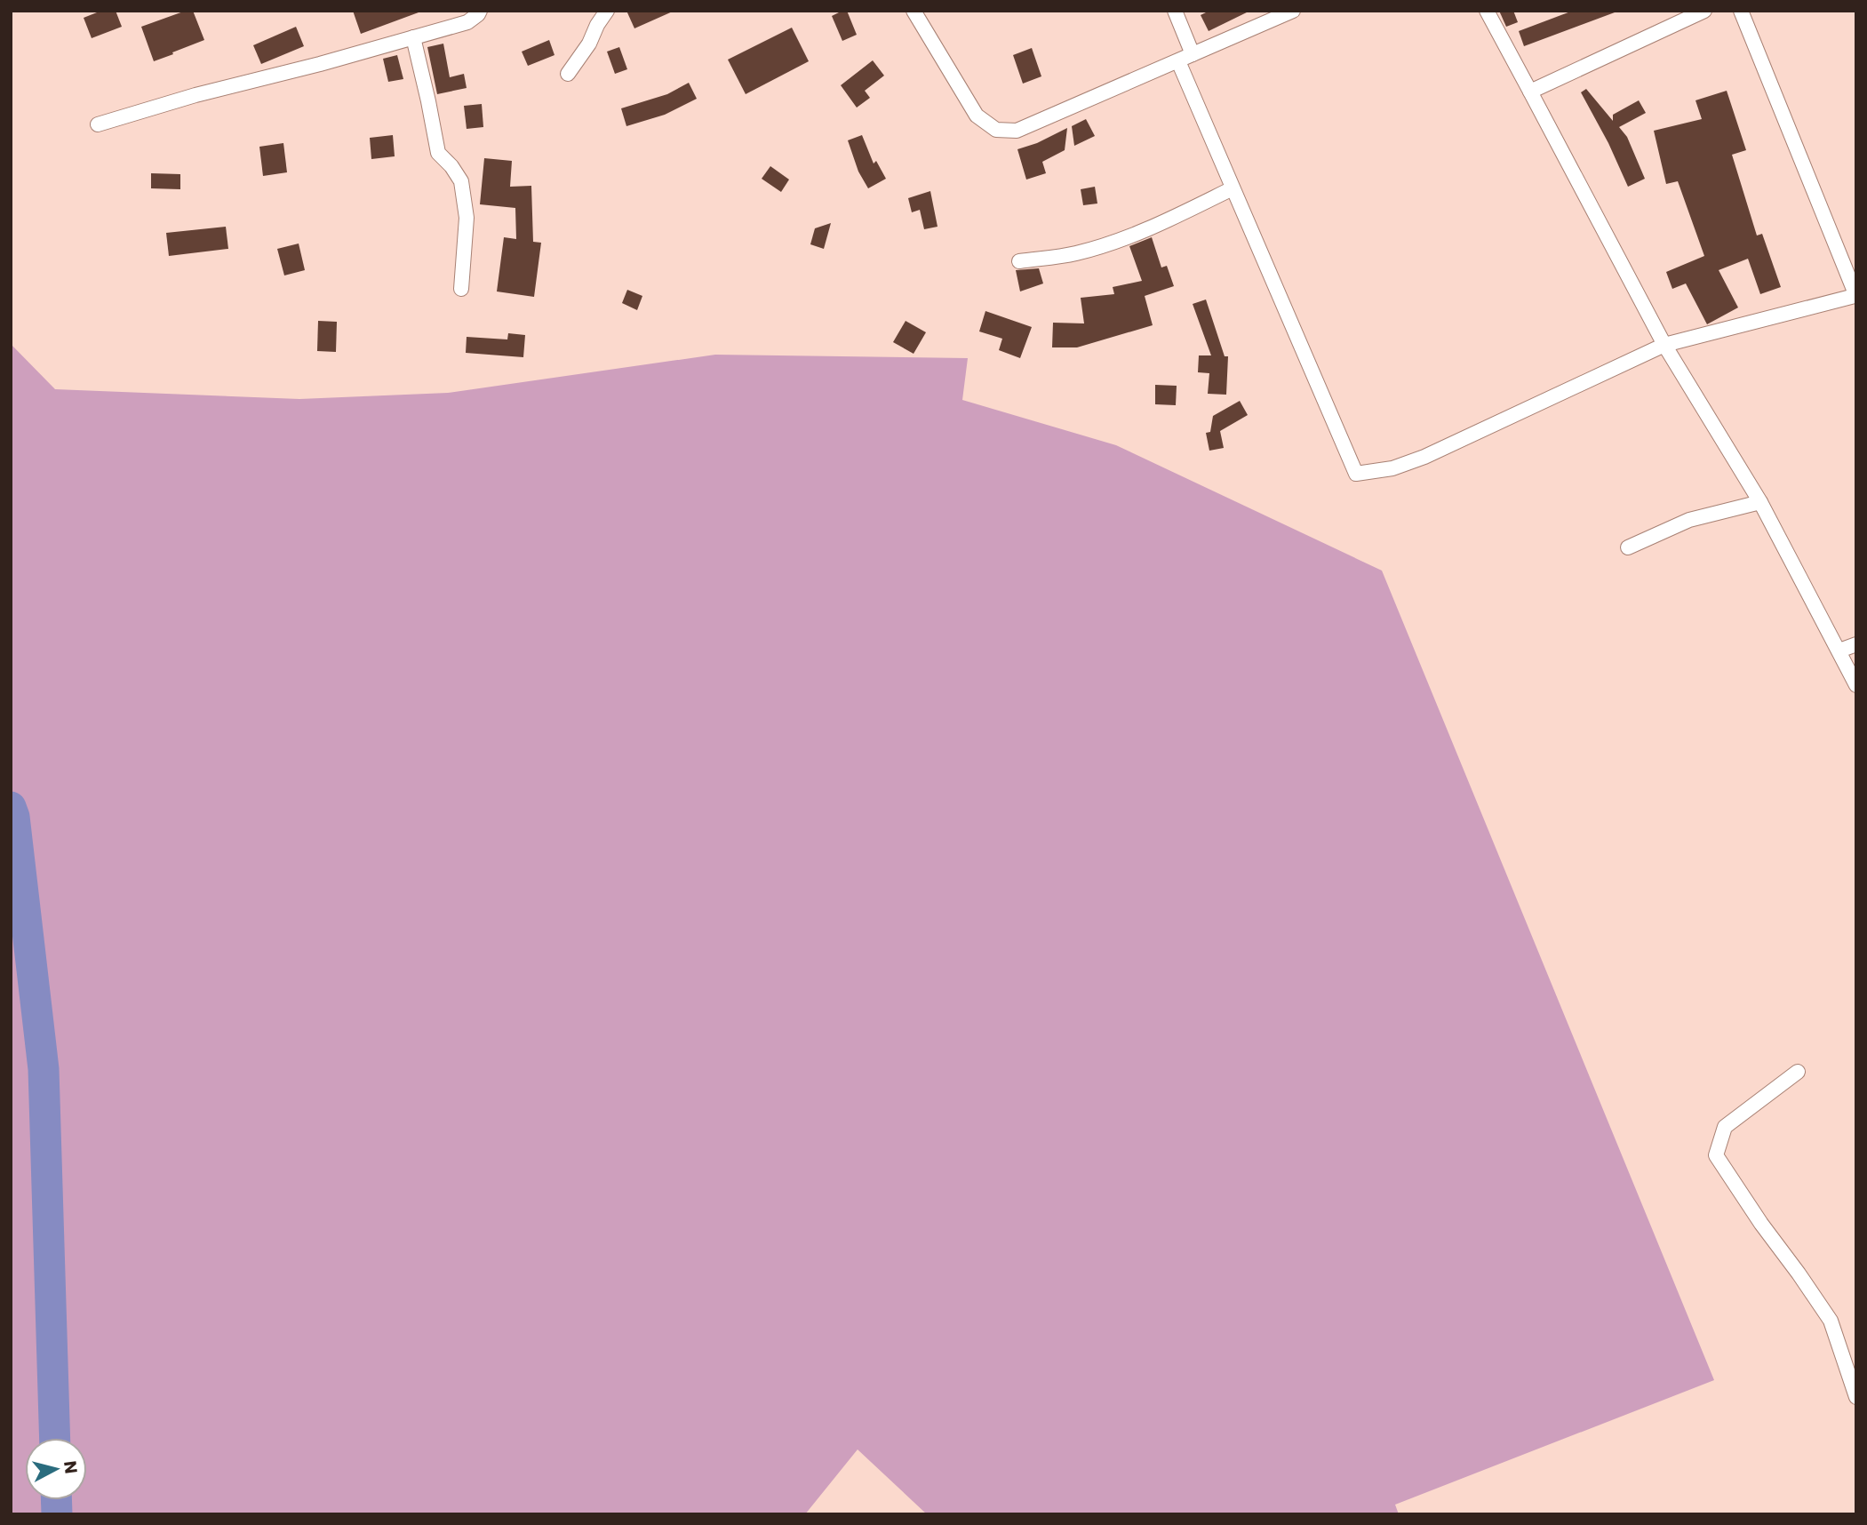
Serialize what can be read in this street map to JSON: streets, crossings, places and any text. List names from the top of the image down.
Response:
{
  "north": "right"
}
